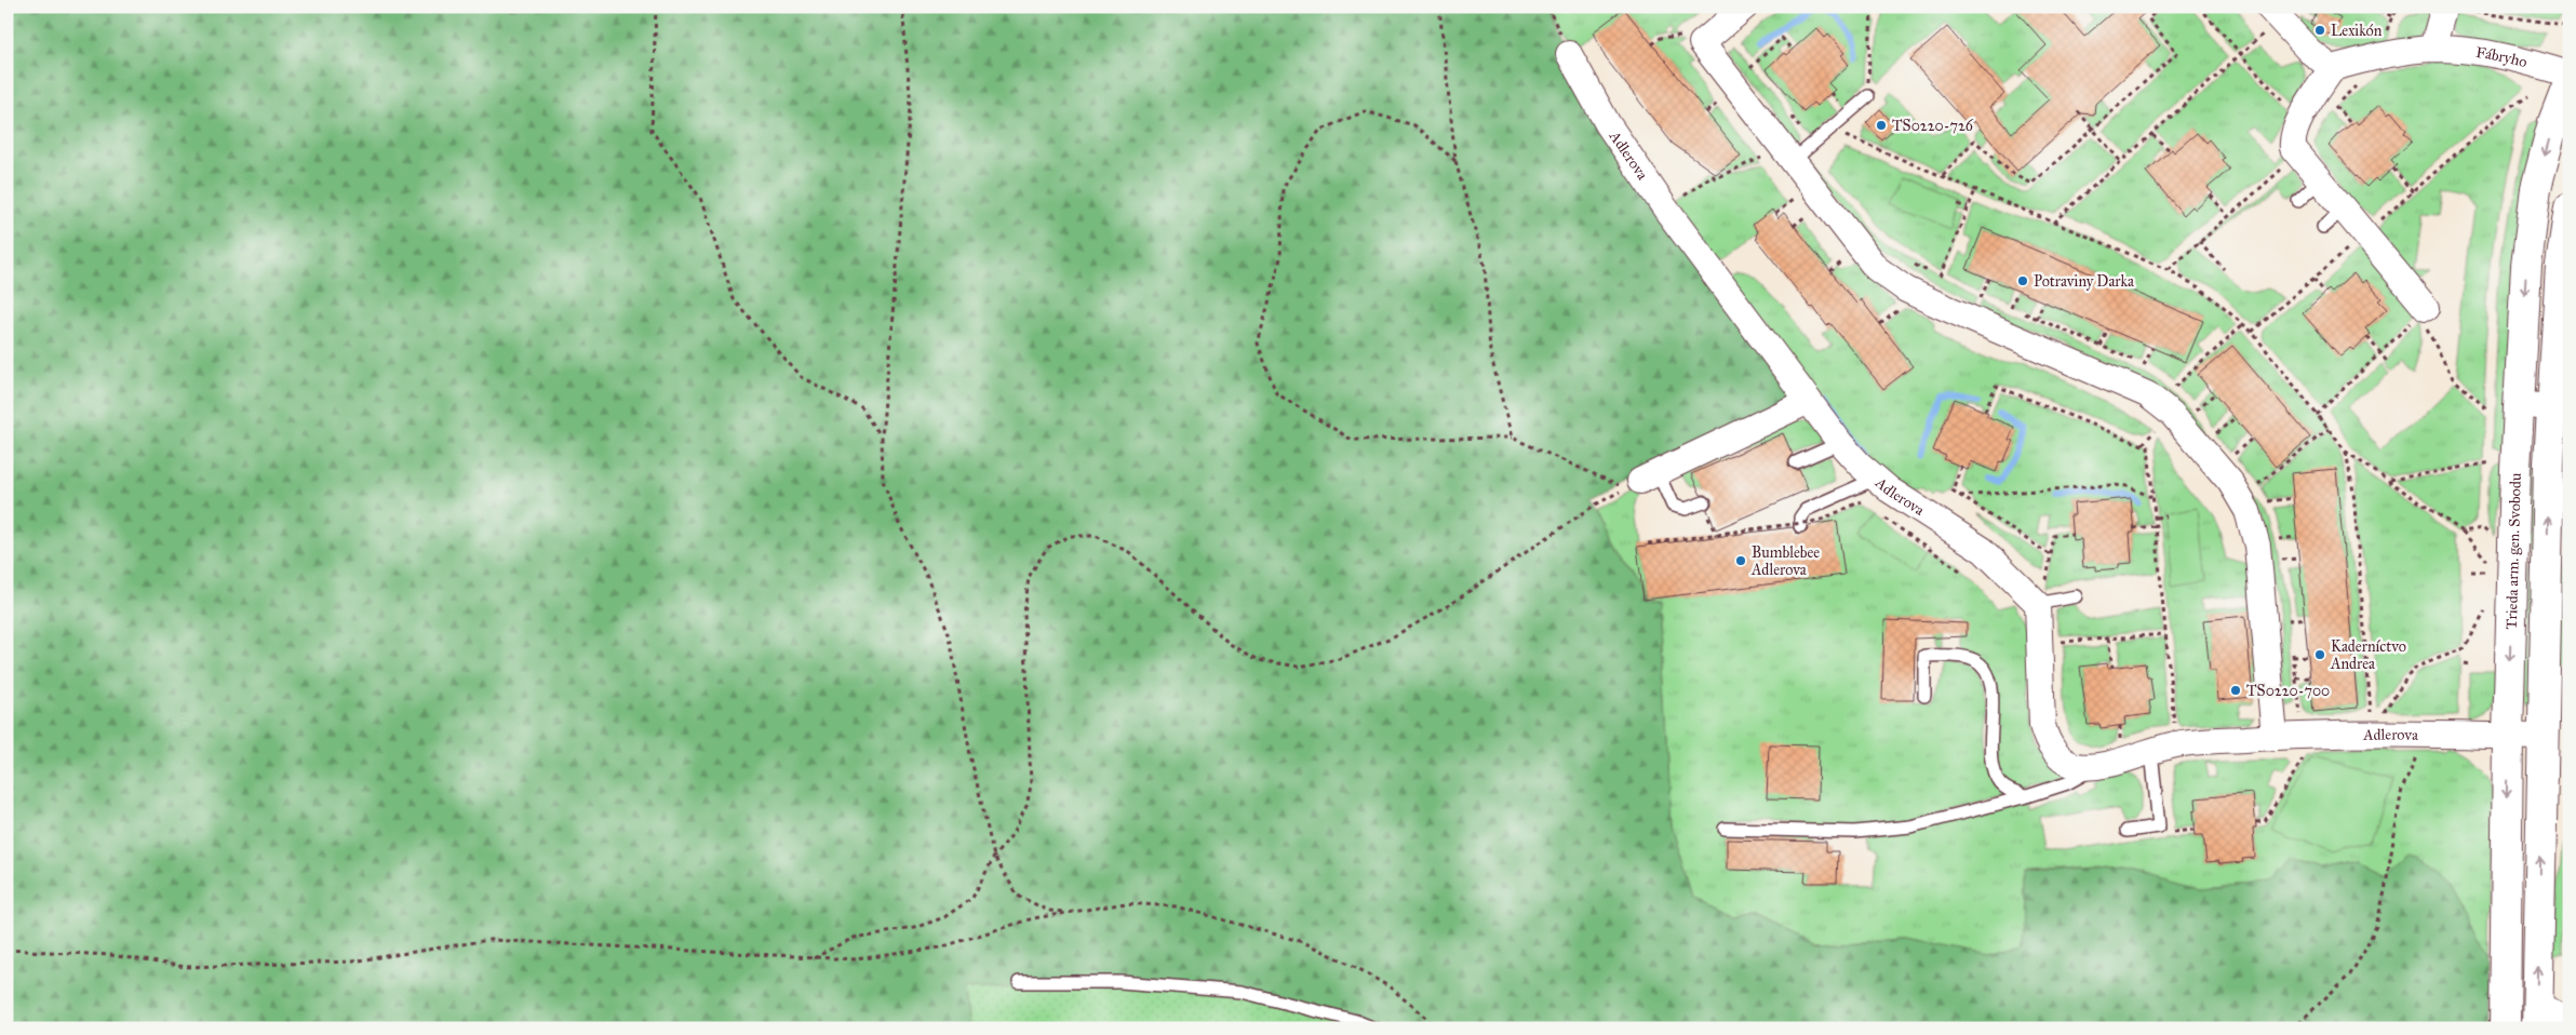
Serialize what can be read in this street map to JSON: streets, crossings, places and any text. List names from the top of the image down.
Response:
{
  "streets": {
    "street": ["Fábryho", "Adlerova", "Trieda arm. gen. Svobodu"]
  },
  "crossings": [
    ["Adlerova", "Trieda arm. gen. Svobodu"]
  ],
  "places": [
    "Lexikón",
    "TS0220-726",
    "Potraviny Darka",
    "Bumblebee Adlerova",
    "Kaderníctvo Andrea",
    "TS0220-700"
  ]
}
